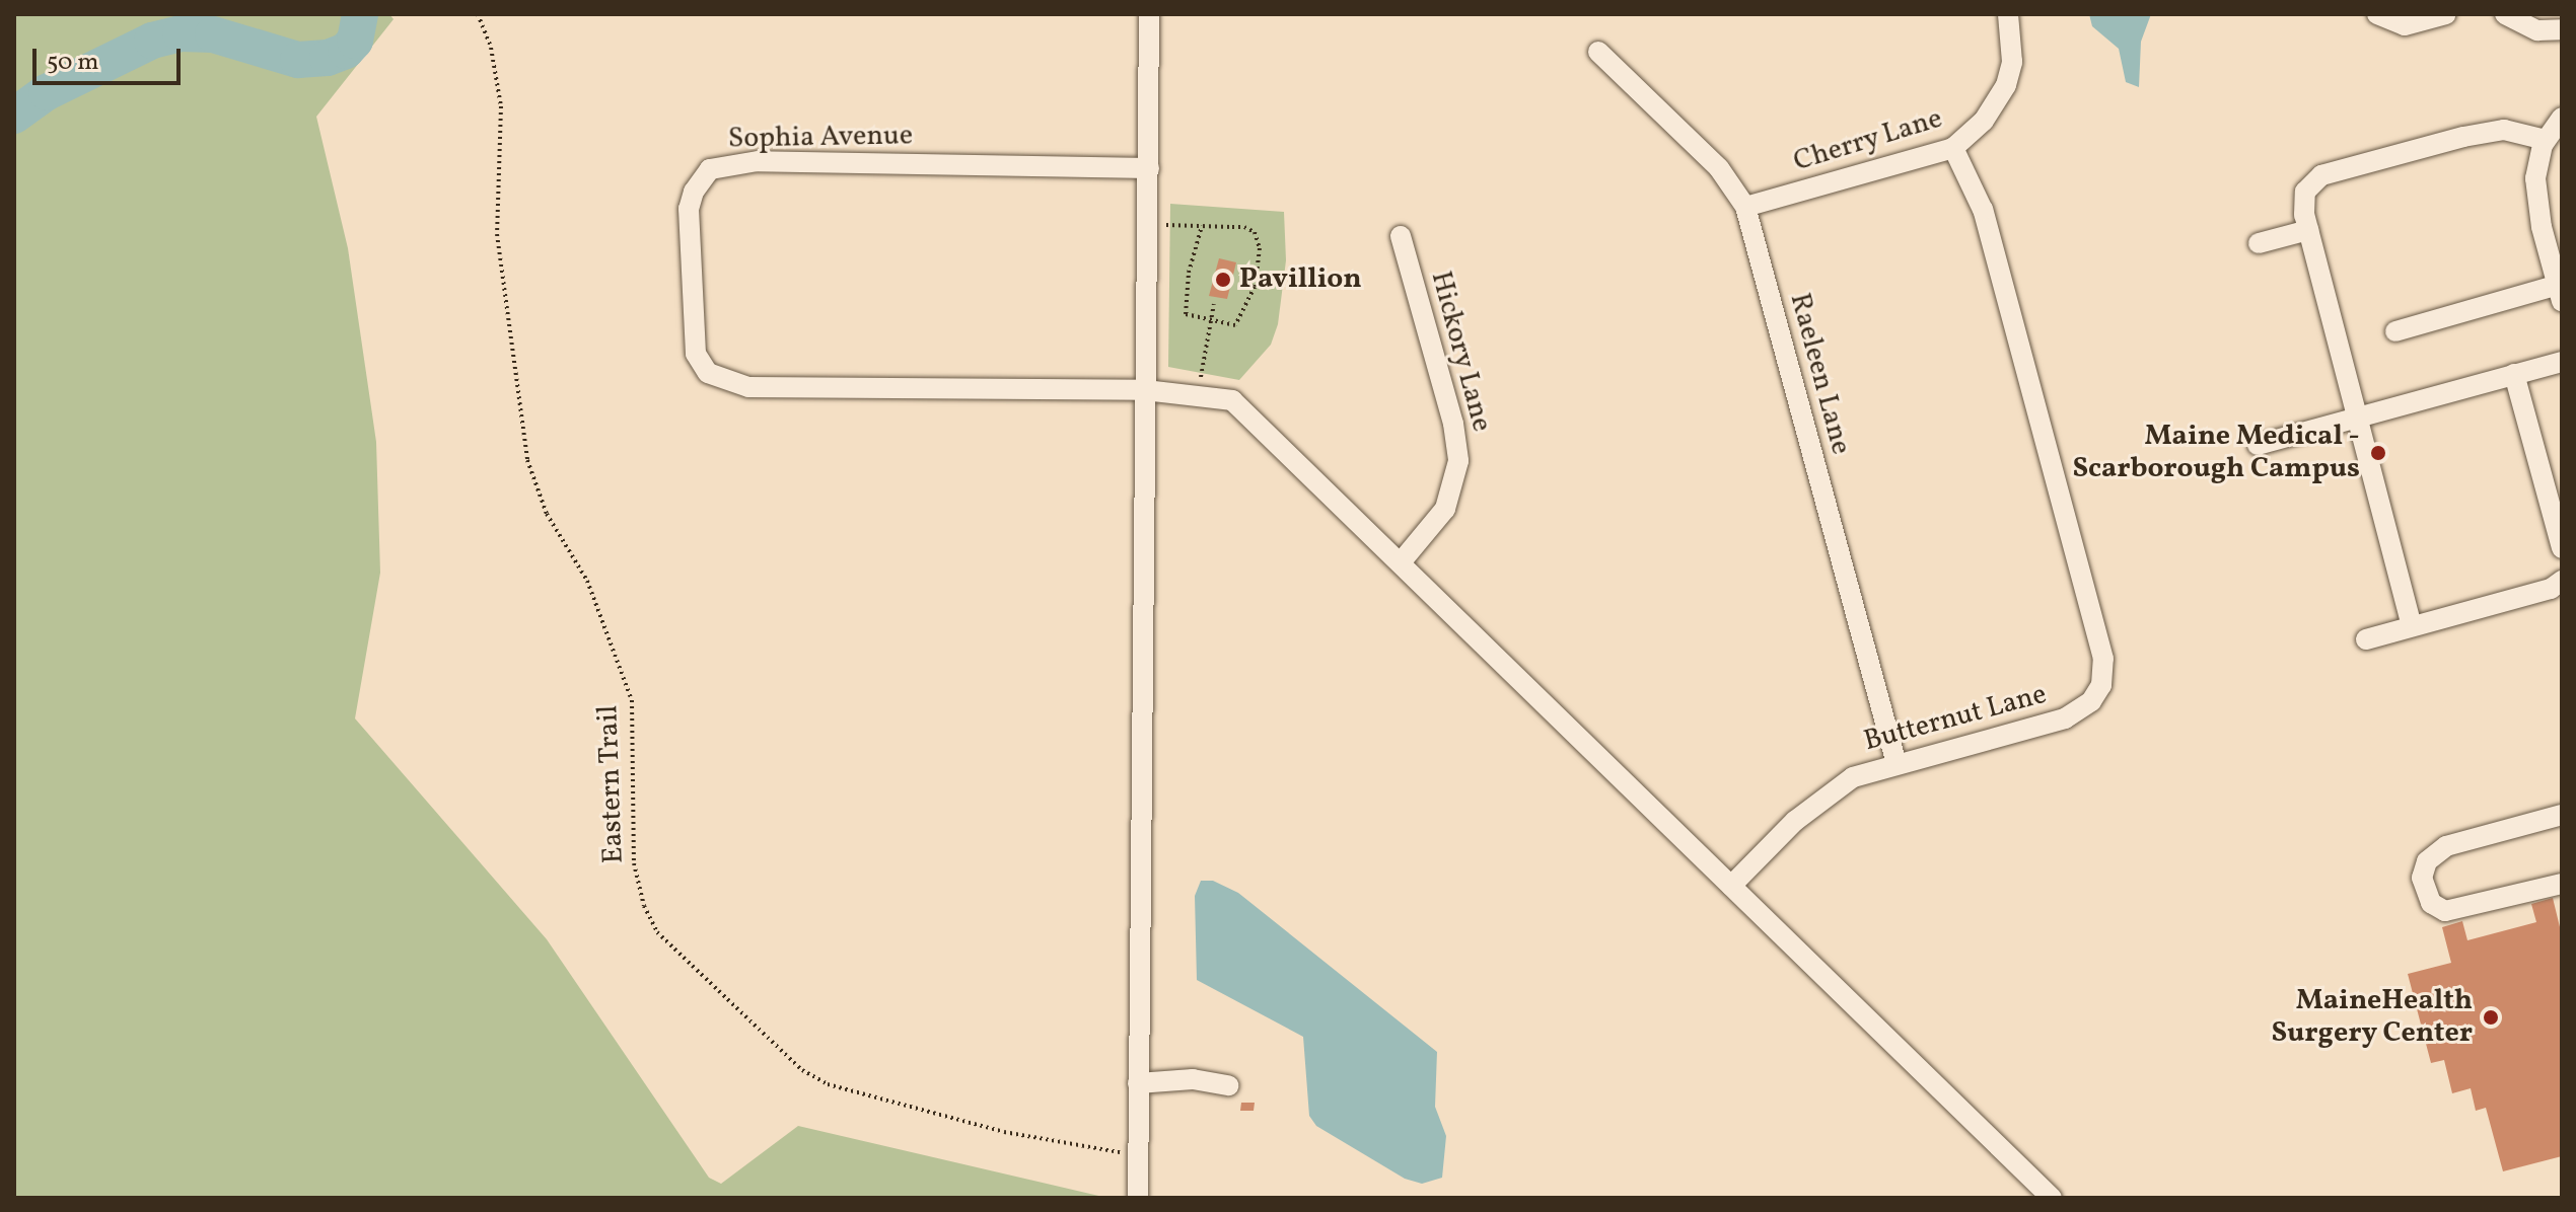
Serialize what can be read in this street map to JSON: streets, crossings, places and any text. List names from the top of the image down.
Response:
{
  "streets": {
    "street": [
      "Sophia Avenue",
      "Cherry Lane",
      "Hickory Lane",
      "Raeleen Lane",
      "Butternut Lane"
    ],
    "path": ["Eastern Trail"]
  },
  "crossings": [
    ["Sophia Avenue", "Hickory Lane"],
    ["Sophia Avenue", "Butternut Lane"],
    ["Cherry Lane", "Raeleen Lane"],
    ["Cherry Lane", "Butternut Lane"],
    ["Raeleen Lane", "Butternut Lane"]
  ],
  "places": ["Pavillion", "Maine Medical - Scarborough Campus", "MaineHealth Surgery Center"],
  "scale_bar": "50 m"
}
